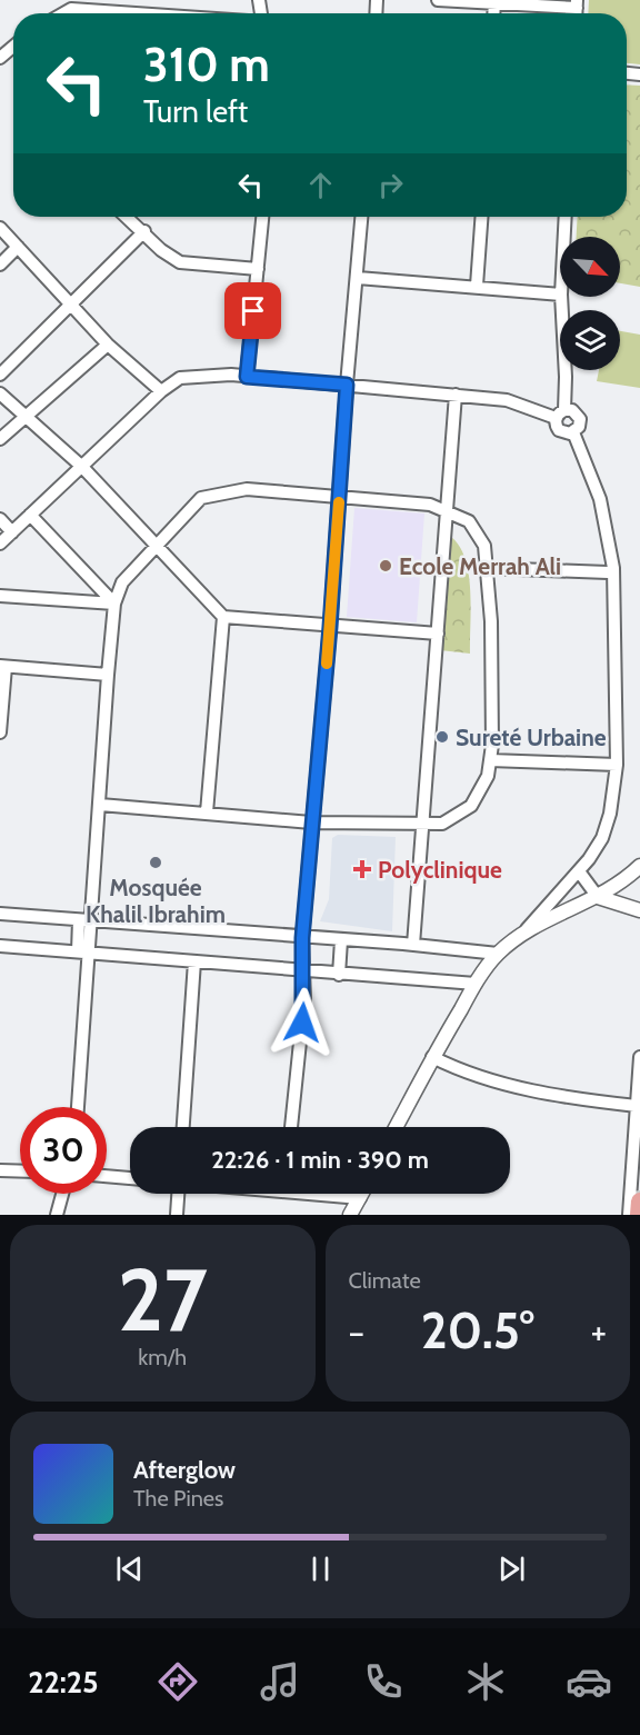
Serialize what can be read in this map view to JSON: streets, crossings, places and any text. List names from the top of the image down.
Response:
{
  "places": {
    "other": ["Ecole Merrah Ali", "Sureté Urbaine", "Mosquée Khalil Ibrahim"],
    "health": ["Polyclinique"]
  },
  "north": "bottom right",
  "page": {
    "turn": ["310 m", "Turn left"],
    "limit": "30",
    "trip": "22:26 · 1 min · 390 m",
    "tile": [
      ["27", "km/h"],
      "Climate"
    ],
    "heat": ["−", "20.5°", "+"],
    "song": ["Afterglow", "The Pines"],
    "tabs": "22:25"
  }
}
